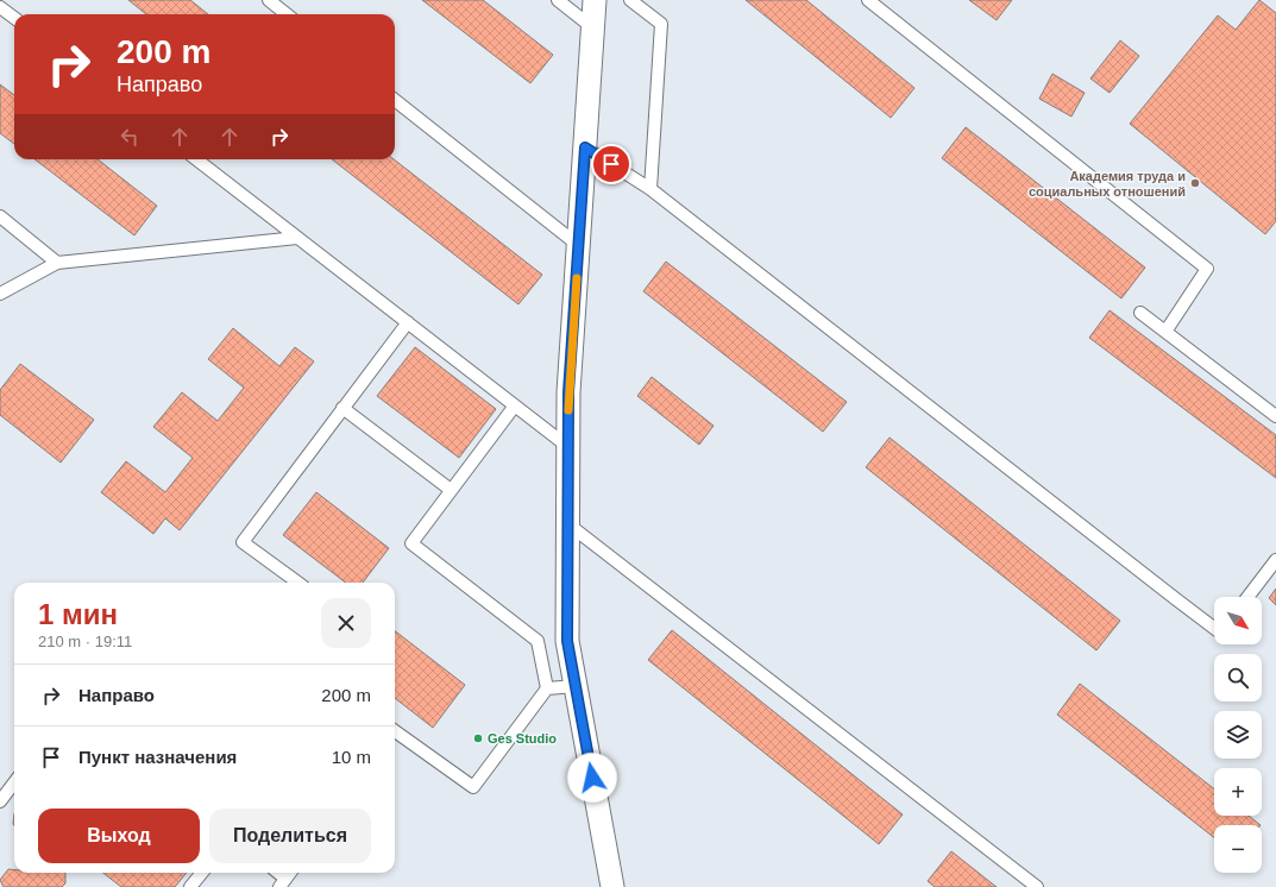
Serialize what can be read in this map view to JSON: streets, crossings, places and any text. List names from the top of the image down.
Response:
{
  "places": ["Академия труда и социальных отношений", "Ges Studio"],
  "north": "bottom right",
  "page": {
    "turn": ["200 m", "Направо"],
    "heading": ["1 мин", "210 m · 19:11"],
    "map_buttons": ["+", "−"],
    "list": [
      {
        "name": "Направо",
        "value": "200 m"
      },
      {
        "name": "Пункт назначения",
        "value": "10 m"
      }
    ],
    "buttons": ["Выход", "Поделиться"]
  }
}
